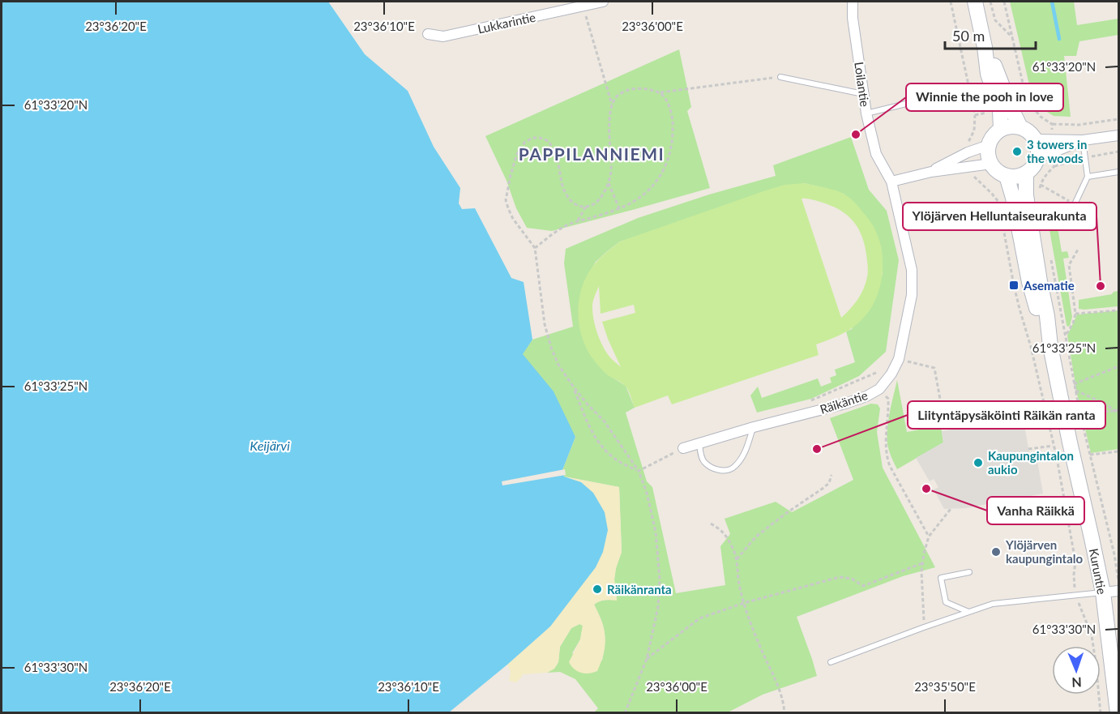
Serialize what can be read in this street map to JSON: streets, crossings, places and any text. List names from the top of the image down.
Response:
{
  "streets": {
    "main road": ["Kuruntie"],
    "street": ["Lukkarintie", "Loilantie", "Räikäntie"]
  },
  "crossings": [
    ["Loilantie", "Räikäntie"]
  ],
  "districts": ["PAPPILANNIEMI"],
  "water": ["Keijärvi"],
  "places": {
    "other": [
      "Winnie the pooh in love",
      "3 towers in the woods",
      "Ylöjärven Helluntaiseurakunta",
      "Liityntäpysäköinti Räikän ranta",
      "Kaupungintalon aukio",
      "Vanha Räikkä",
      "Ylöjärven kaupungintalo",
      "Räikänranta"
    ],
    "transit": ["Asematie"]
  },
  "scale_bar": "50 m",
  "north": "bottom",
  "coordinates": [
    "23°36'20\"E",
    "23°36'10\"E",
    "23°36'00\"E",
    "61°33'20\"N",
    "61°33'25\"N",
    "61°33'30\"N",
    "23°35'50\"E"
  ]
}
